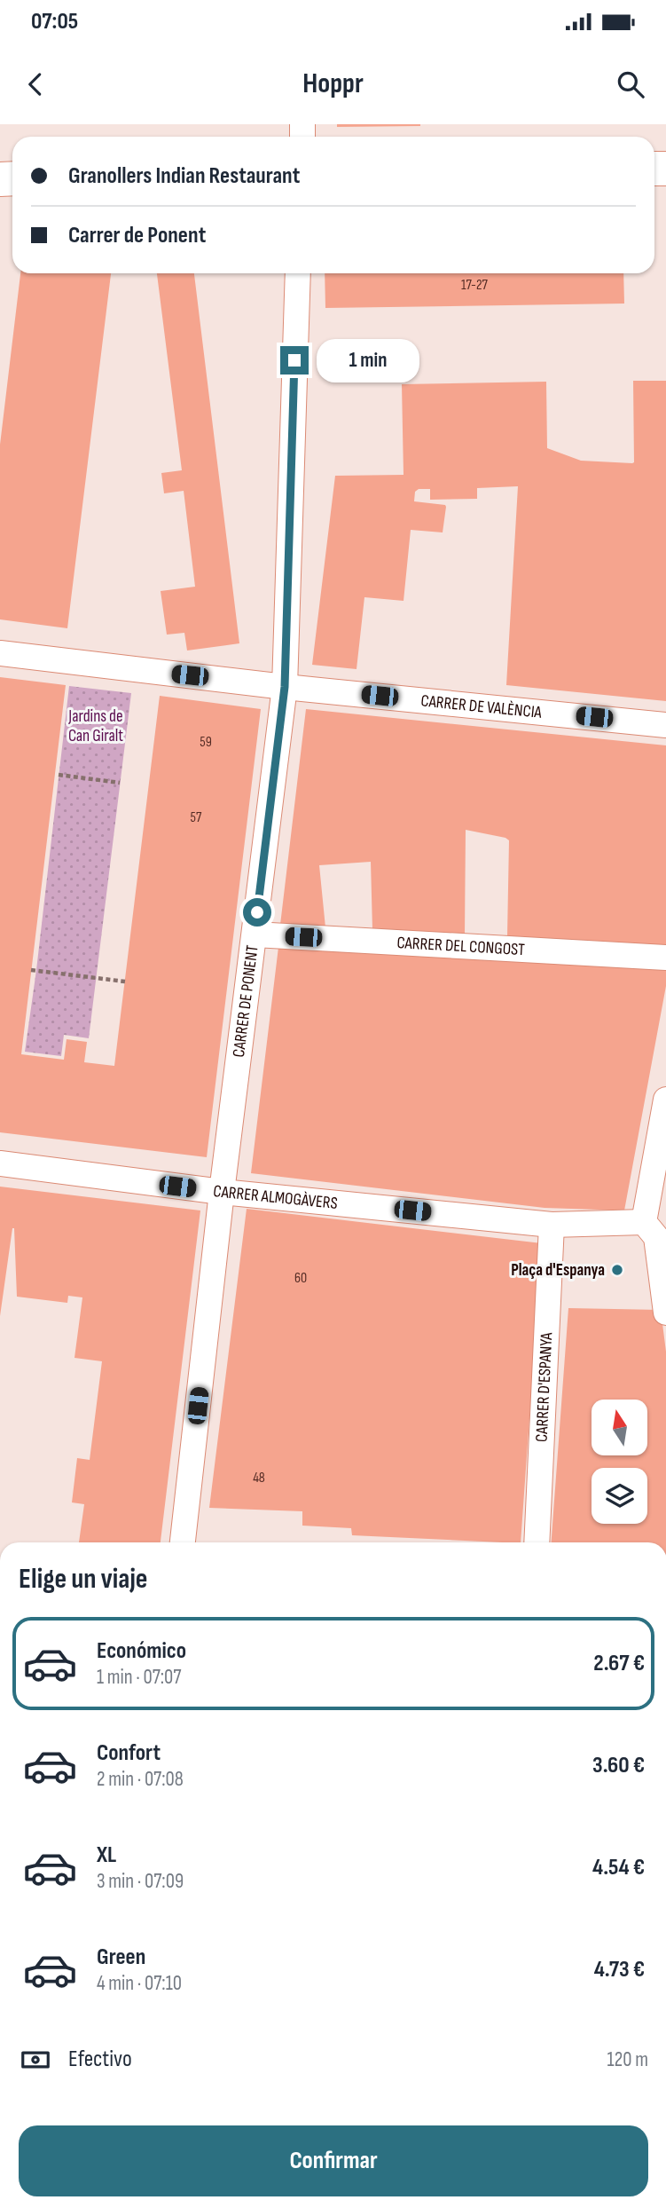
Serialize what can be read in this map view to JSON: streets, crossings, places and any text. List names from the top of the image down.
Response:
{
  "streets": {
    "street": [
      "CARRER DE VALÈNCIA",
      "CARRER DEL CONGOST",
      "CARRER DE PONENT",
      "CARRER ALMOGÀVERS",
      "CARRER D'ESPANYA"
    ]
  },
  "crossings": [
    ["CARRER DE VALÈNCIA", "CARRER DE PONENT"],
    ["CARRER DEL CONGOST", "CARRER DE PONENT"],
    ["CARRER DE PONENT", "CARRER ALMOGÀVERS"],
    ["CARRER ALMOGÀVERS", "CARRER D'ESPANYA"]
  ],
  "parks": ["Jardins de Can Giralt"],
  "places": ["Plaça d'Espanya"],
  "house_numbers": [
    "17-27",
    "59",
    "57",
    "60",
    "48"
  ],
  "north": "top",
  "page": {
    "status": "07:05",
    "header": "Hoppr",
    "banner": ["Granollers Indian Restaurant", "Carrer de Ponent"],
    "bubble": "1 min",
    "heading": "Elige un viaje",
    "list": [
      {
        "name": "Económico",
        "note": "1 min · 07:07",
        "value": "2.67 €"
      },
      {
        "name": "Confort",
        "note": "2 min · 07:08",
        "value": "3.60 €"
      },
      {
        "name": "XL",
        "note": "3 min · 07:09",
        "value": "4.54 €"
      },
      {
        "name": "Green",
        "note": "4 min · 07:10",
        "value": "4.73 €"
      }
    ],
    "pay": ["Efectivo", "120 m"],
    "buttons": "Confirmar"
  }
}
